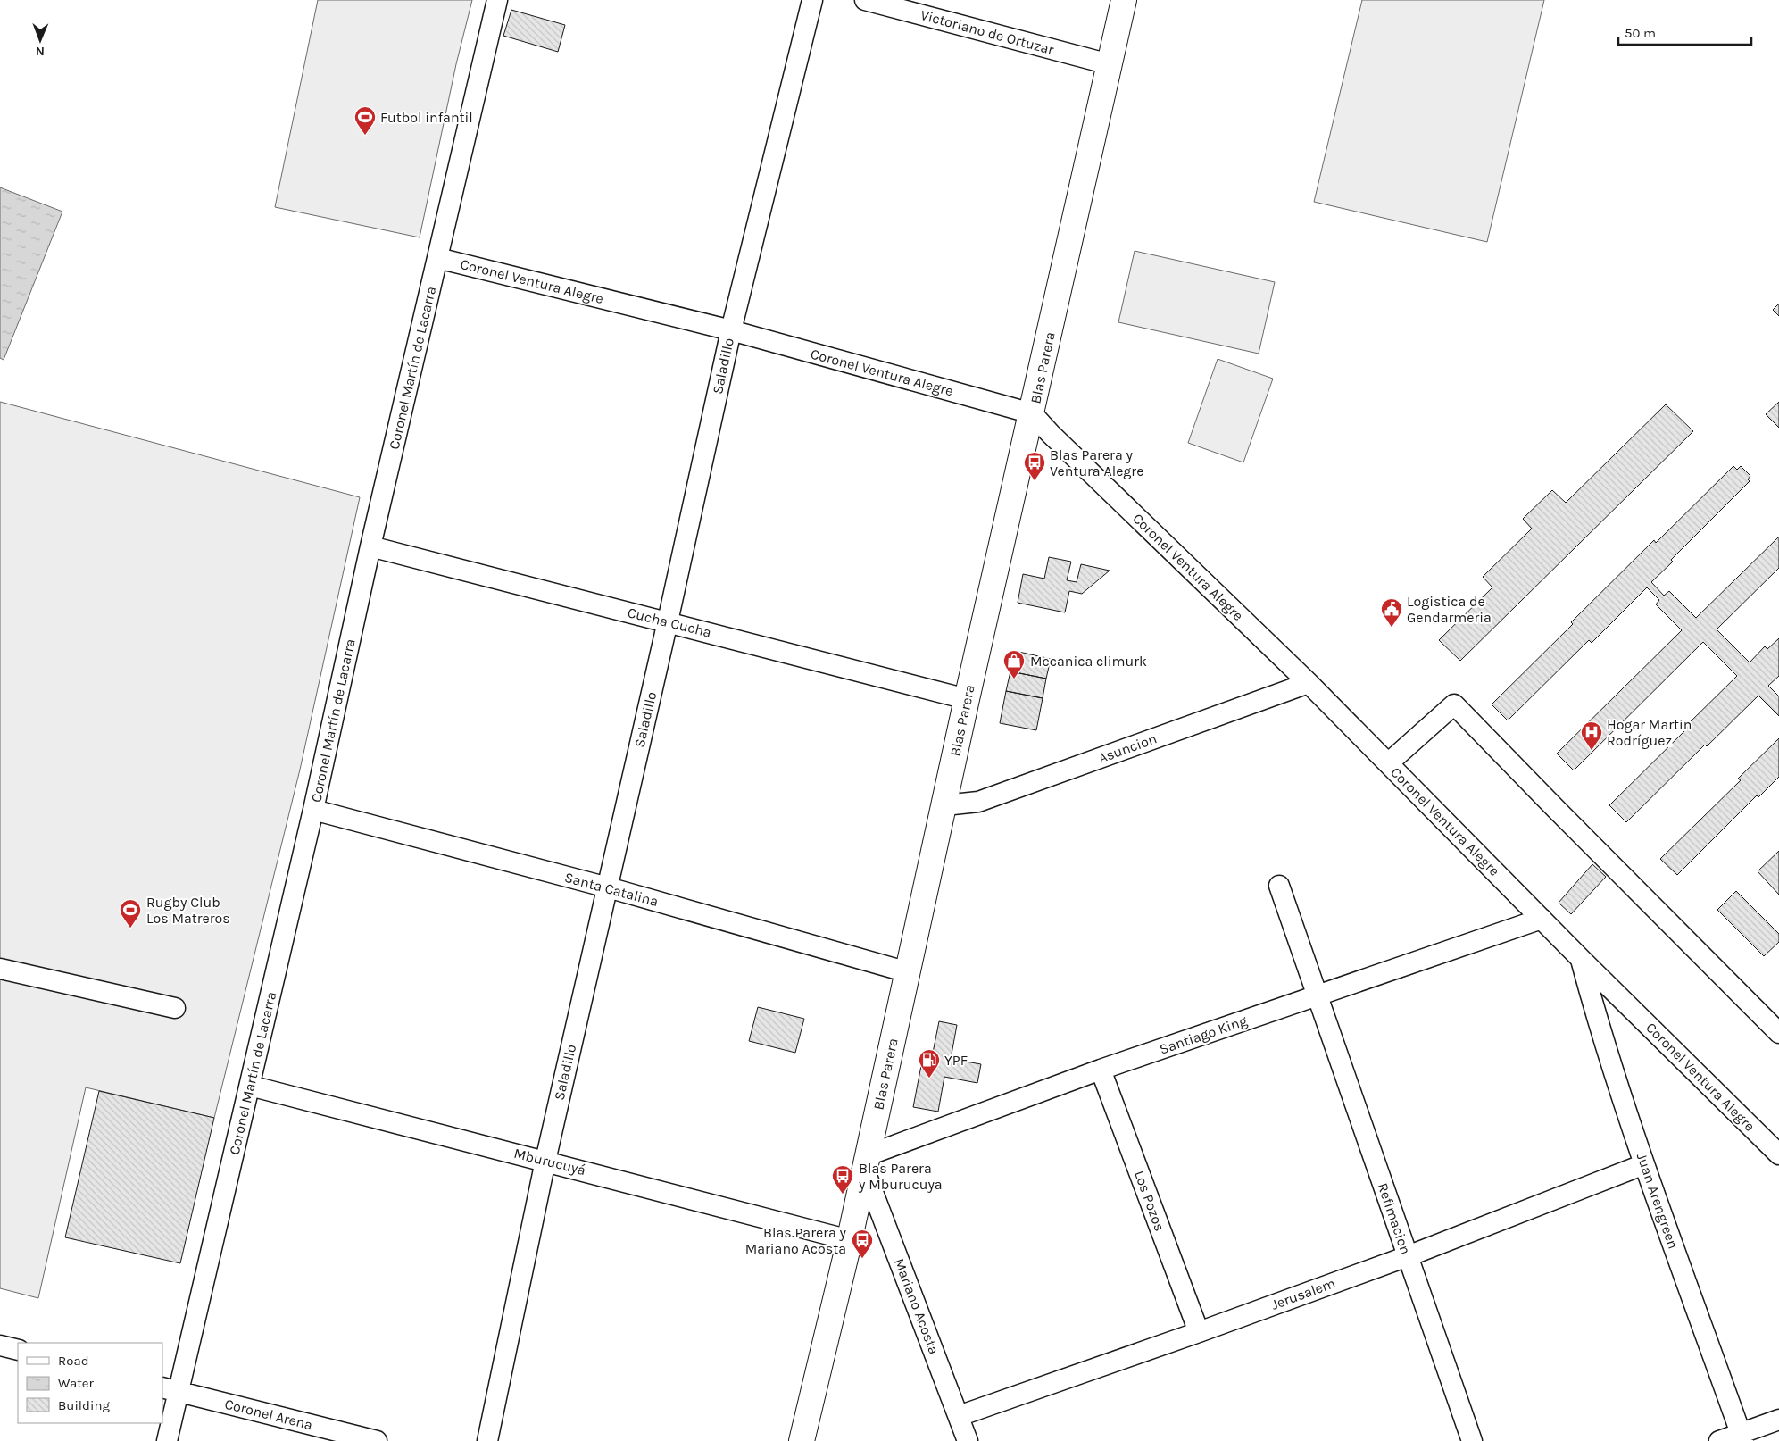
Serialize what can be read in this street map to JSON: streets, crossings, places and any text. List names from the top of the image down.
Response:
{
  "streets": {
    "main road": ["Blas Parera"],
    "street": [
      "Victoriano de Ortuzar",
      "Coronel Ventura Alegre",
      "Saladillo",
      "Coronel Martín de Lacarra",
      "Cucha Cucha",
      "Asuncion",
      "Santa Catalina",
      "Santiago King",
      "Mburucuyá",
      "Los Pozos",
      "Juan Arengreen",
      "Refimacion",
      "Jerusalem",
      "Mariano Acosta",
      "Coronel Arena"
    ]
  },
  "crossings": [
    ["Victoriano de Ortuzar", "Blas Parera"],
    ["Coronel Ventura Alegre", "Saladillo"],
    ["Coronel Ventura Alegre", "Coronel Martín de Lacarra"],
    ["Coronel Ventura Alegre", "Blas Parera"],
    ["Coronel Ventura Alegre", "Asuncion"],
    ["Coronel Ventura Alegre", "Santiago King"],
    ["Coronel Ventura Alegre", "Juan Arengreen"],
    ["Saladillo", "Cucha Cucha"],
    ["Saladillo", "Santa Catalina"],
    ["Saladillo", "Mburucuyá"],
    ["Coronel Martín de Lacarra", "Cucha Cucha"],
    ["Coronel Martín de Lacarra", "Santa Catalina"],
    ["Coronel Martín de Lacarra", "Mburucuyá"],
    ["Coronel Martín de Lacarra", "Coronel Arena"],
    ["Blas Parera", "Cucha Cucha"],
    ["Blas Parera", "Asuncion"],
    ["Blas Parera", "Santa Catalina"],
    ["Blas Parera", "Santiago King"],
    ["Blas Parera", "Mburucuyá"],
    ["Blas Parera", "Mariano Acosta"],
    ["Santiago King", "Los Pozos"],
    ["Santiago King", "Refimacion"],
    ["Santiago King", "Mariano Acosta"],
    ["Los Pozos", "Jerusalem"],
    ["Juan Arengreen", "Jerusalem"],
    ["Refimacion", "Jerusalem"],
    ["Jerusalem", "Mariano Acosta"]
  ],
  "places": {
    "sports": ["Futbol infantil", "Rugby Club Los Matreros"],
    "bus stop": ["Blas Parera y Ventura Alegre", "Blas Parera y Mburucuya", "Blas Parera y Mariano Acosta"],
    "public building": ["Logistica de Gendarmeria"],
    "shop": ["Mecanica climurk"],
    "hospital": ["Hogar Martin Rodríguez"],
    "fuel station": ["YPF"]
  },
  "legend": ["Road", "Water", "Building"],
  "scale_bar": "50 m",
  "north": "bottom"
}
